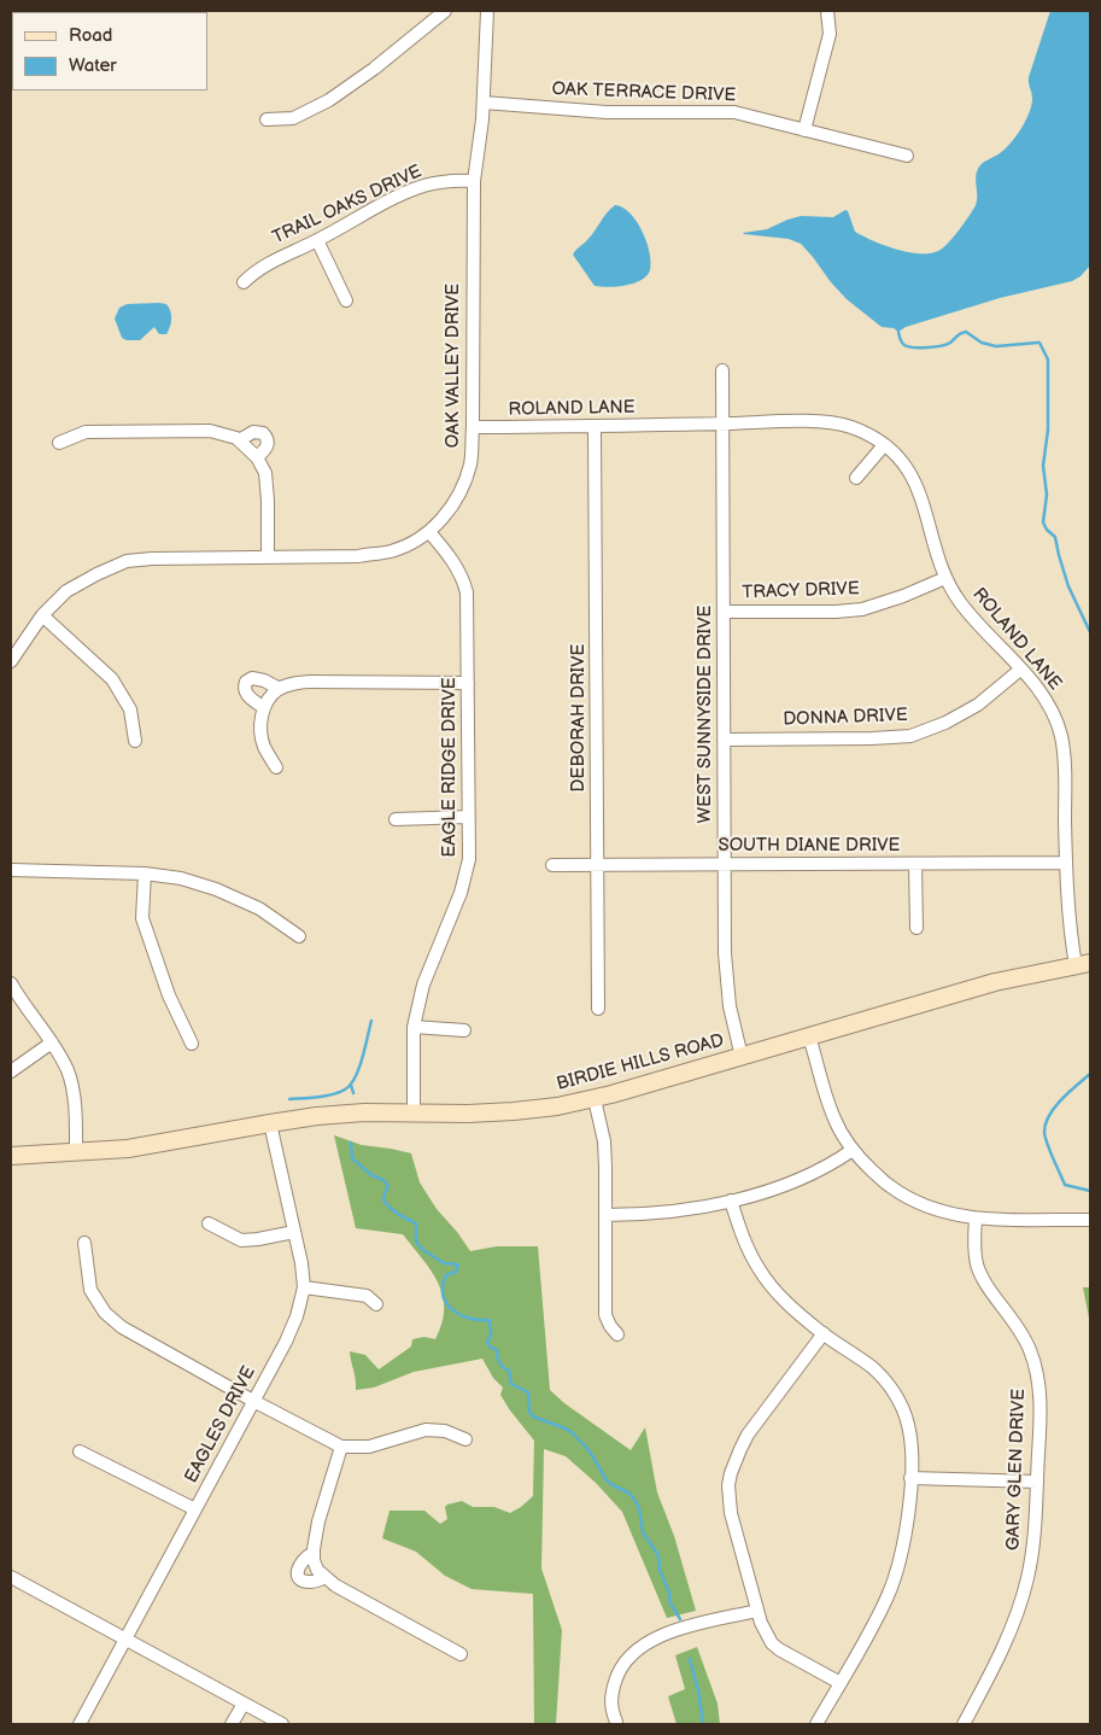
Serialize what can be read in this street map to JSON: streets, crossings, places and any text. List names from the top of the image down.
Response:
{
  "streets": {
    "main road": ["BIRDIE HILLS ROAD"],
    "street": [
      "OAK TERRACE DRIVE",
      "TRAIL OAKS DRIVE",
      "OAK VALLEY DRIVE",
      "ROLAND LANE",
      "TRACY DRIVE",
      "WEST SUNNYSIDE DRIVE",
      "DEBORAH DRIVE",
      "DONNA DRIVE",
      "EAGLE RIDGE DRIVE",
      "SOUTH DIANE DRIVE",
      "EAGLES DRIVE",
      "GARY GLEN DRIVE"
    ]
  },
  "crossings": [
    ["OAK TERRACE DRIVE", "OAK VALLEY DRIVE"],
    ["TRAIL OAKS DRIVE", "OAK VALLEY DRIVE"],
    ["OAK VALLEY DRIVE", "ROLAND LANE"],
    ["OAK VALLEY DRIVE", "EAGLE RIDGE DRIVE"],
    ["ROLAND LANE", "TRACY DRIVE"],
    ["ROLAND LANE", "WEST SUNNYSIDE DRIVE"],
    ["ROLAND LANE", "DEBORAH DRIVE"],
    ["ROLAND LANE", "DONNA DRIVE"],
    ["ROLAND LANE", "SOUTH DIANE DRIVE"],
    ["ROLAND LANE", "BIRDIE HILLS ROAD"],
    ["TRACY DRIVE", "WEST SUNNYSIDE DRIVE"],
    ["WEST SUNNYSIDE DRIVE", "DONNA DRIVE"],
    ["WEST SUNNYSIDE DRIVE", "SOUTH DIANE DRIVE"],
    ["WEST SUNNYSIDE DRIVE", "BIRDIE HILLS ROAD"],
    ["DEBORAH DRIVE", "SOUTH DIANE DRIVE"],
    ["EAGLE RIDGE DRIVE", "BIRDIE HILLS ROAD"],
    ["BIRDIE HILLS ROAD", "EAGLES DRIVE"]
  ],
  "legend": ["Road", "Water"]
}
